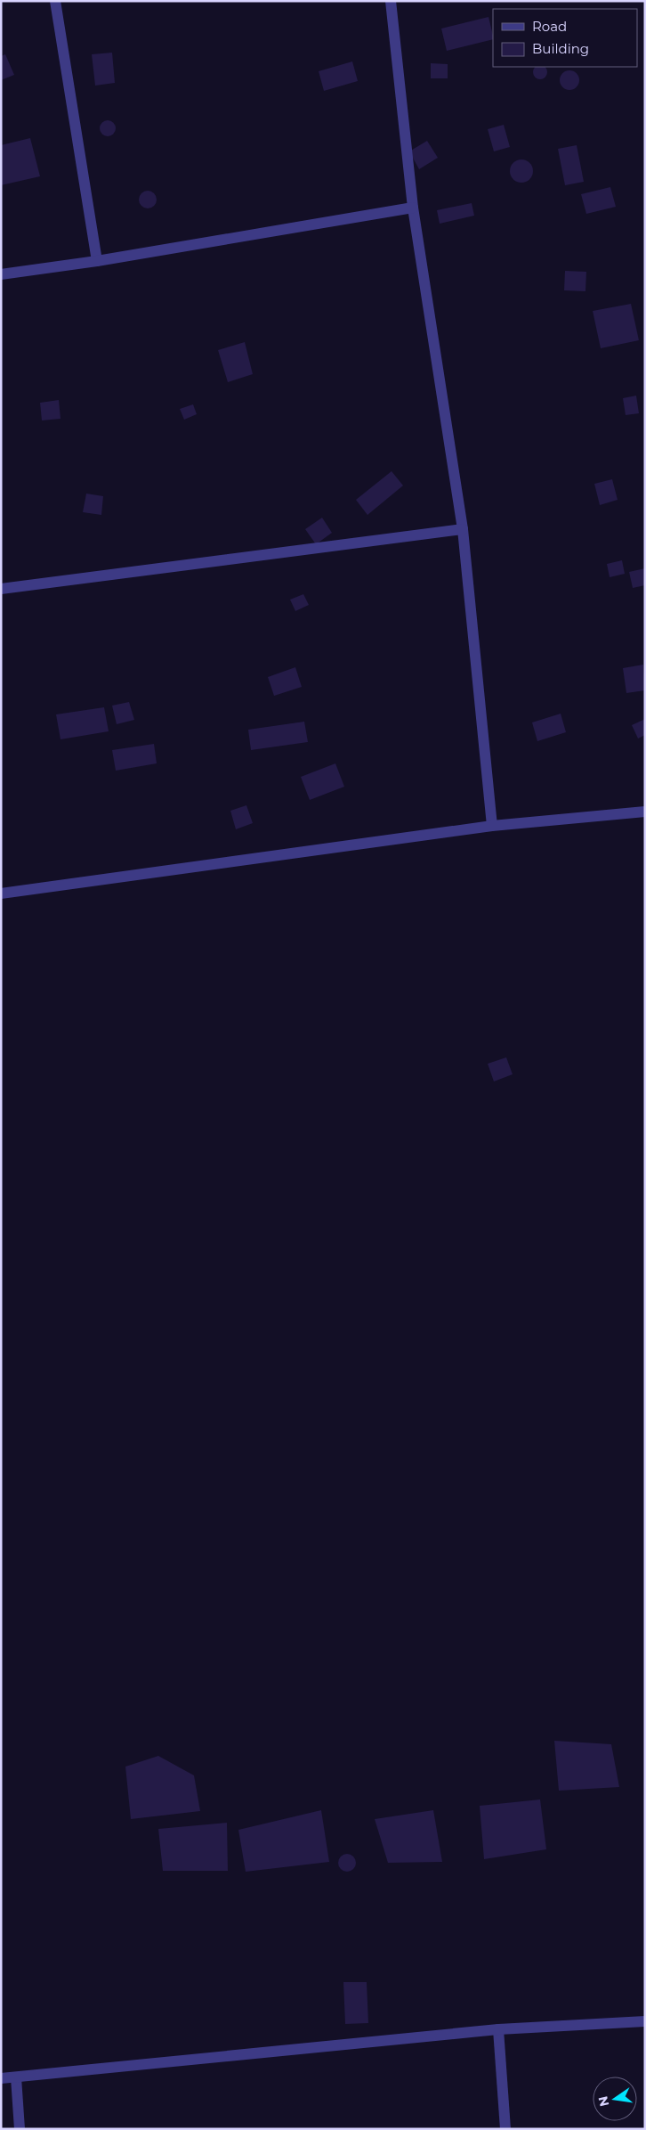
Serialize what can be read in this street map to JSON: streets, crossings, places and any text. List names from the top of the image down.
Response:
{
  "legend": ["Road", "Building"],
  "north": "left"
}
